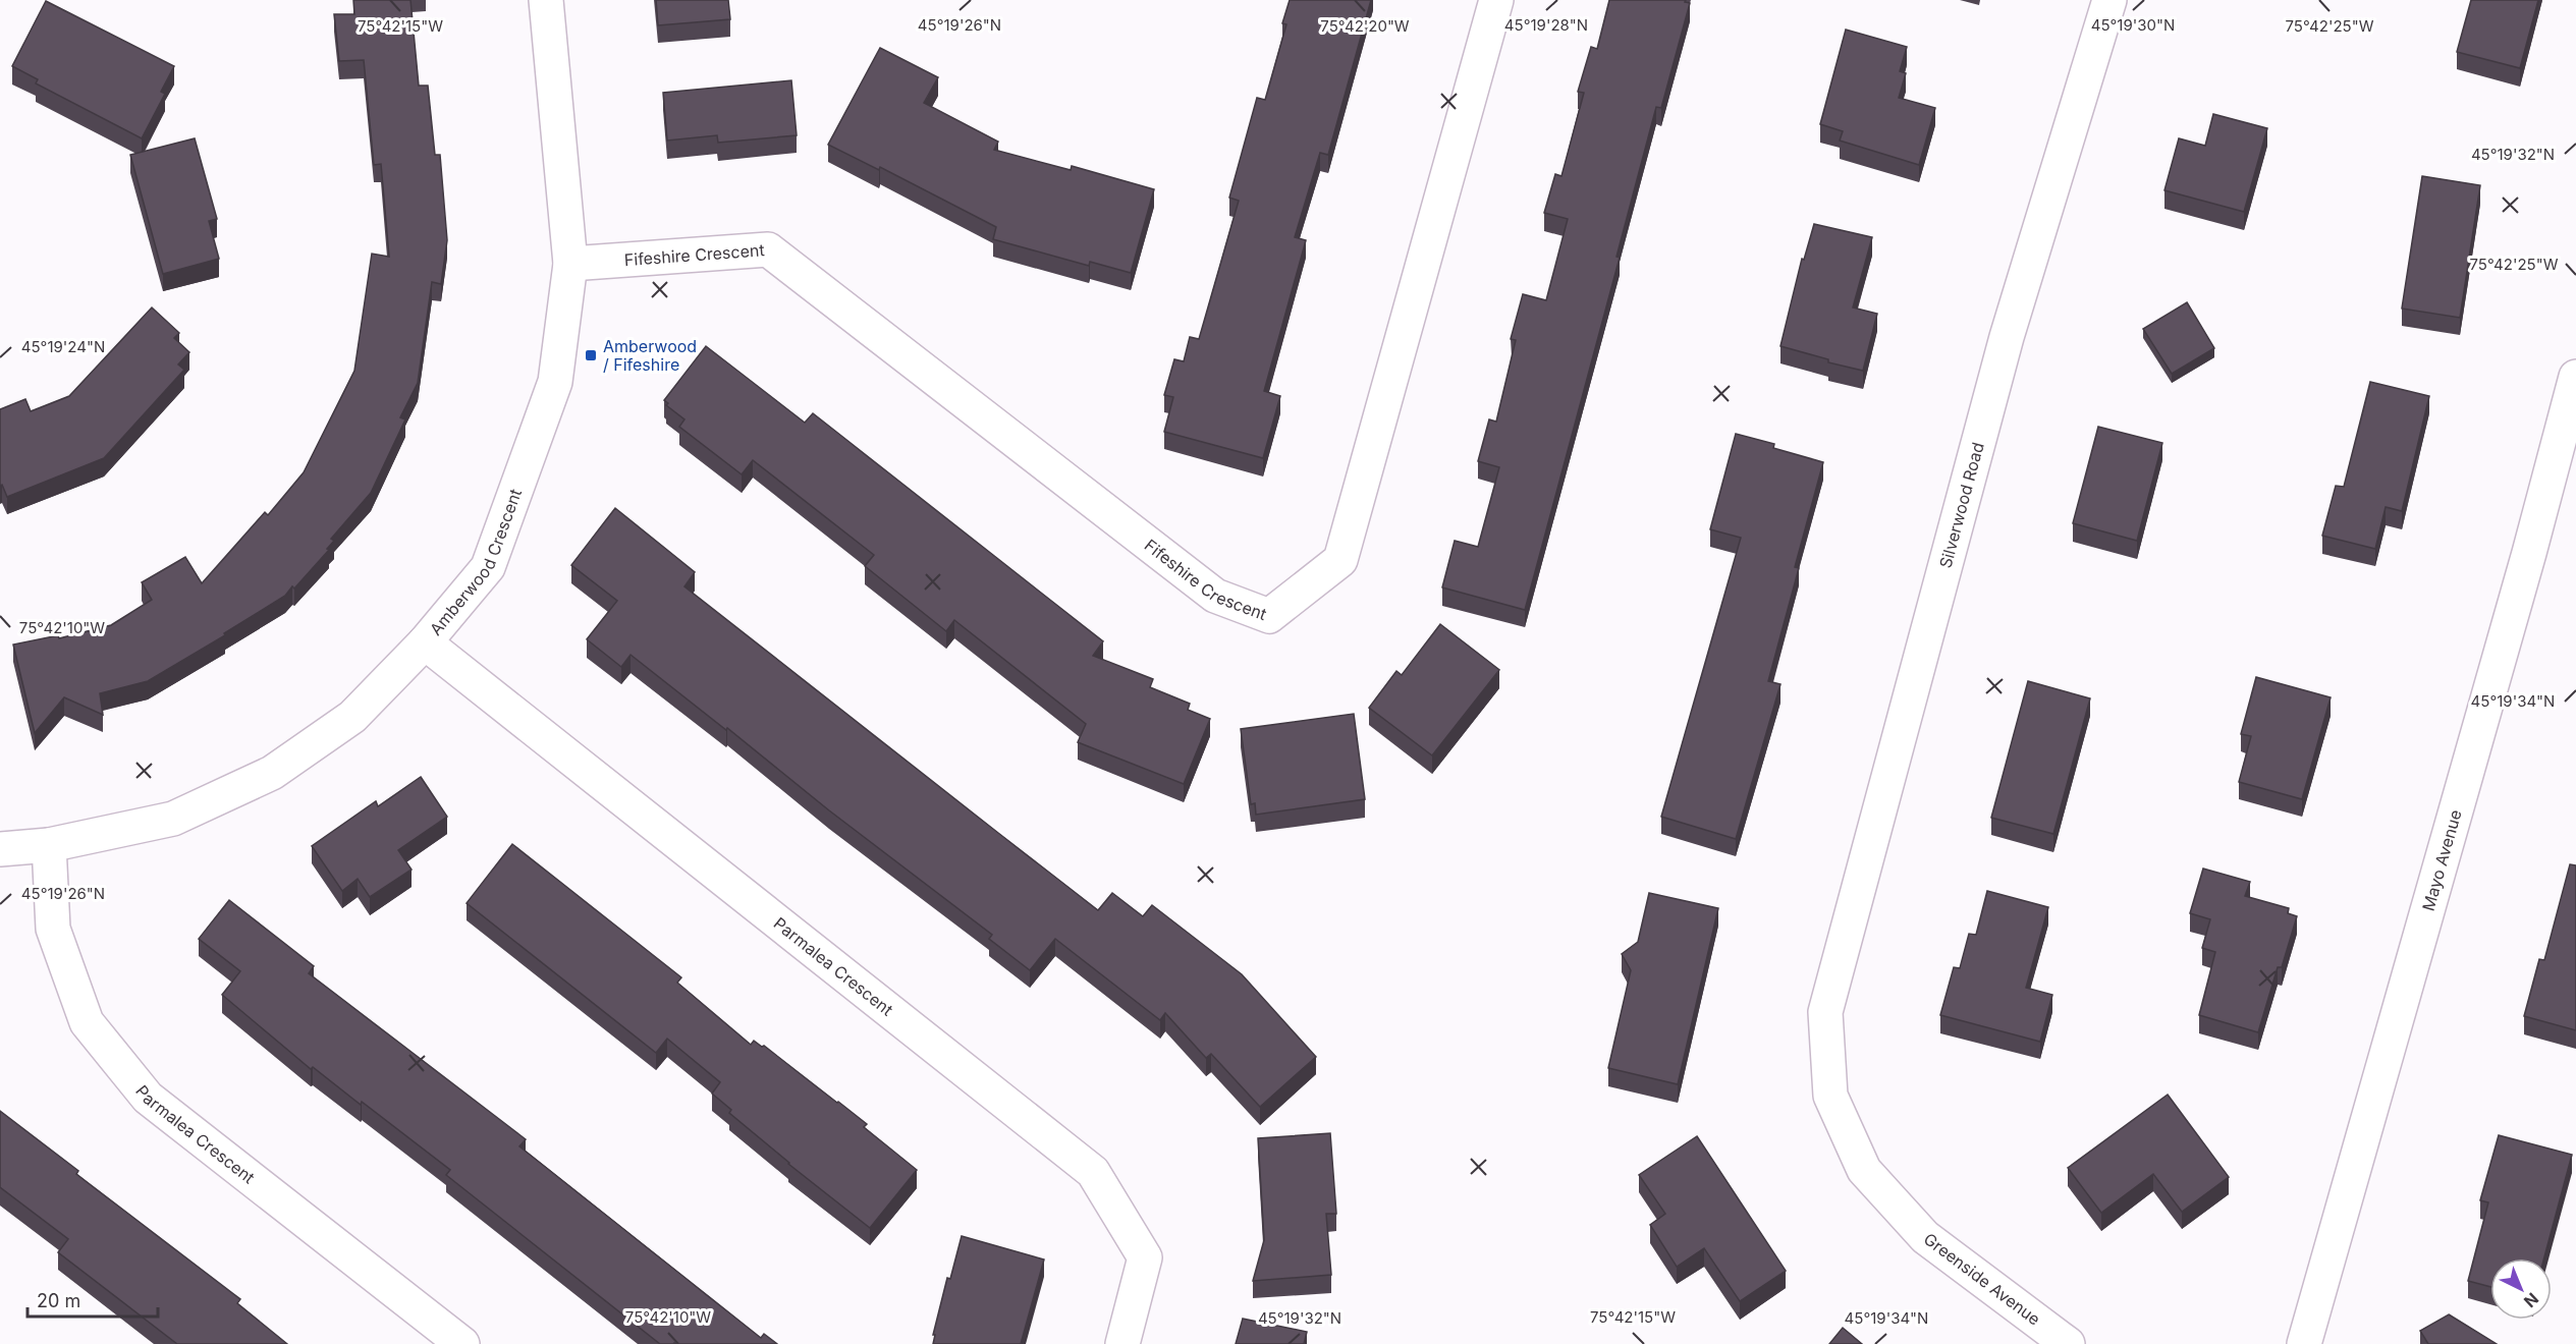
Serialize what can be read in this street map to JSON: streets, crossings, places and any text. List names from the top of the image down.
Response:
{
  "streets": {
    "street": [
      "Fifeshire Crescent",
      "Silverwood Road",
      "Amberwood Crescent",
      "Mayo Avenue",
      "Parmalea Crescent",
      "Greenside Avenue"
    ]
  },
  "crossings": [
    ["Fifeshire Crescent", "Amberwood Crescent"],
    ["Silverwood Road", "Greenside Avenue"],
    ["Amberwood Crescent", "Parmalea Crescent"]
  ],
  "places": {
    "transit": ["Amberwood / Fifeshire"]
  },
  "scale_bar": "20 m",
  "north": "bottom right",
  "coordinates": [
    "45°19'26\"N",
    "45°19'28\"N",
    "45°19'30\"N",
    "75°42'20\"W",
    "75°42'25\"W",
    "75°42'15\"W",
    "45°19'32\"N",
    "45°19'24\"N",
    "75°42'10\"W",
    "45°19'34\"N"
  ]
}
